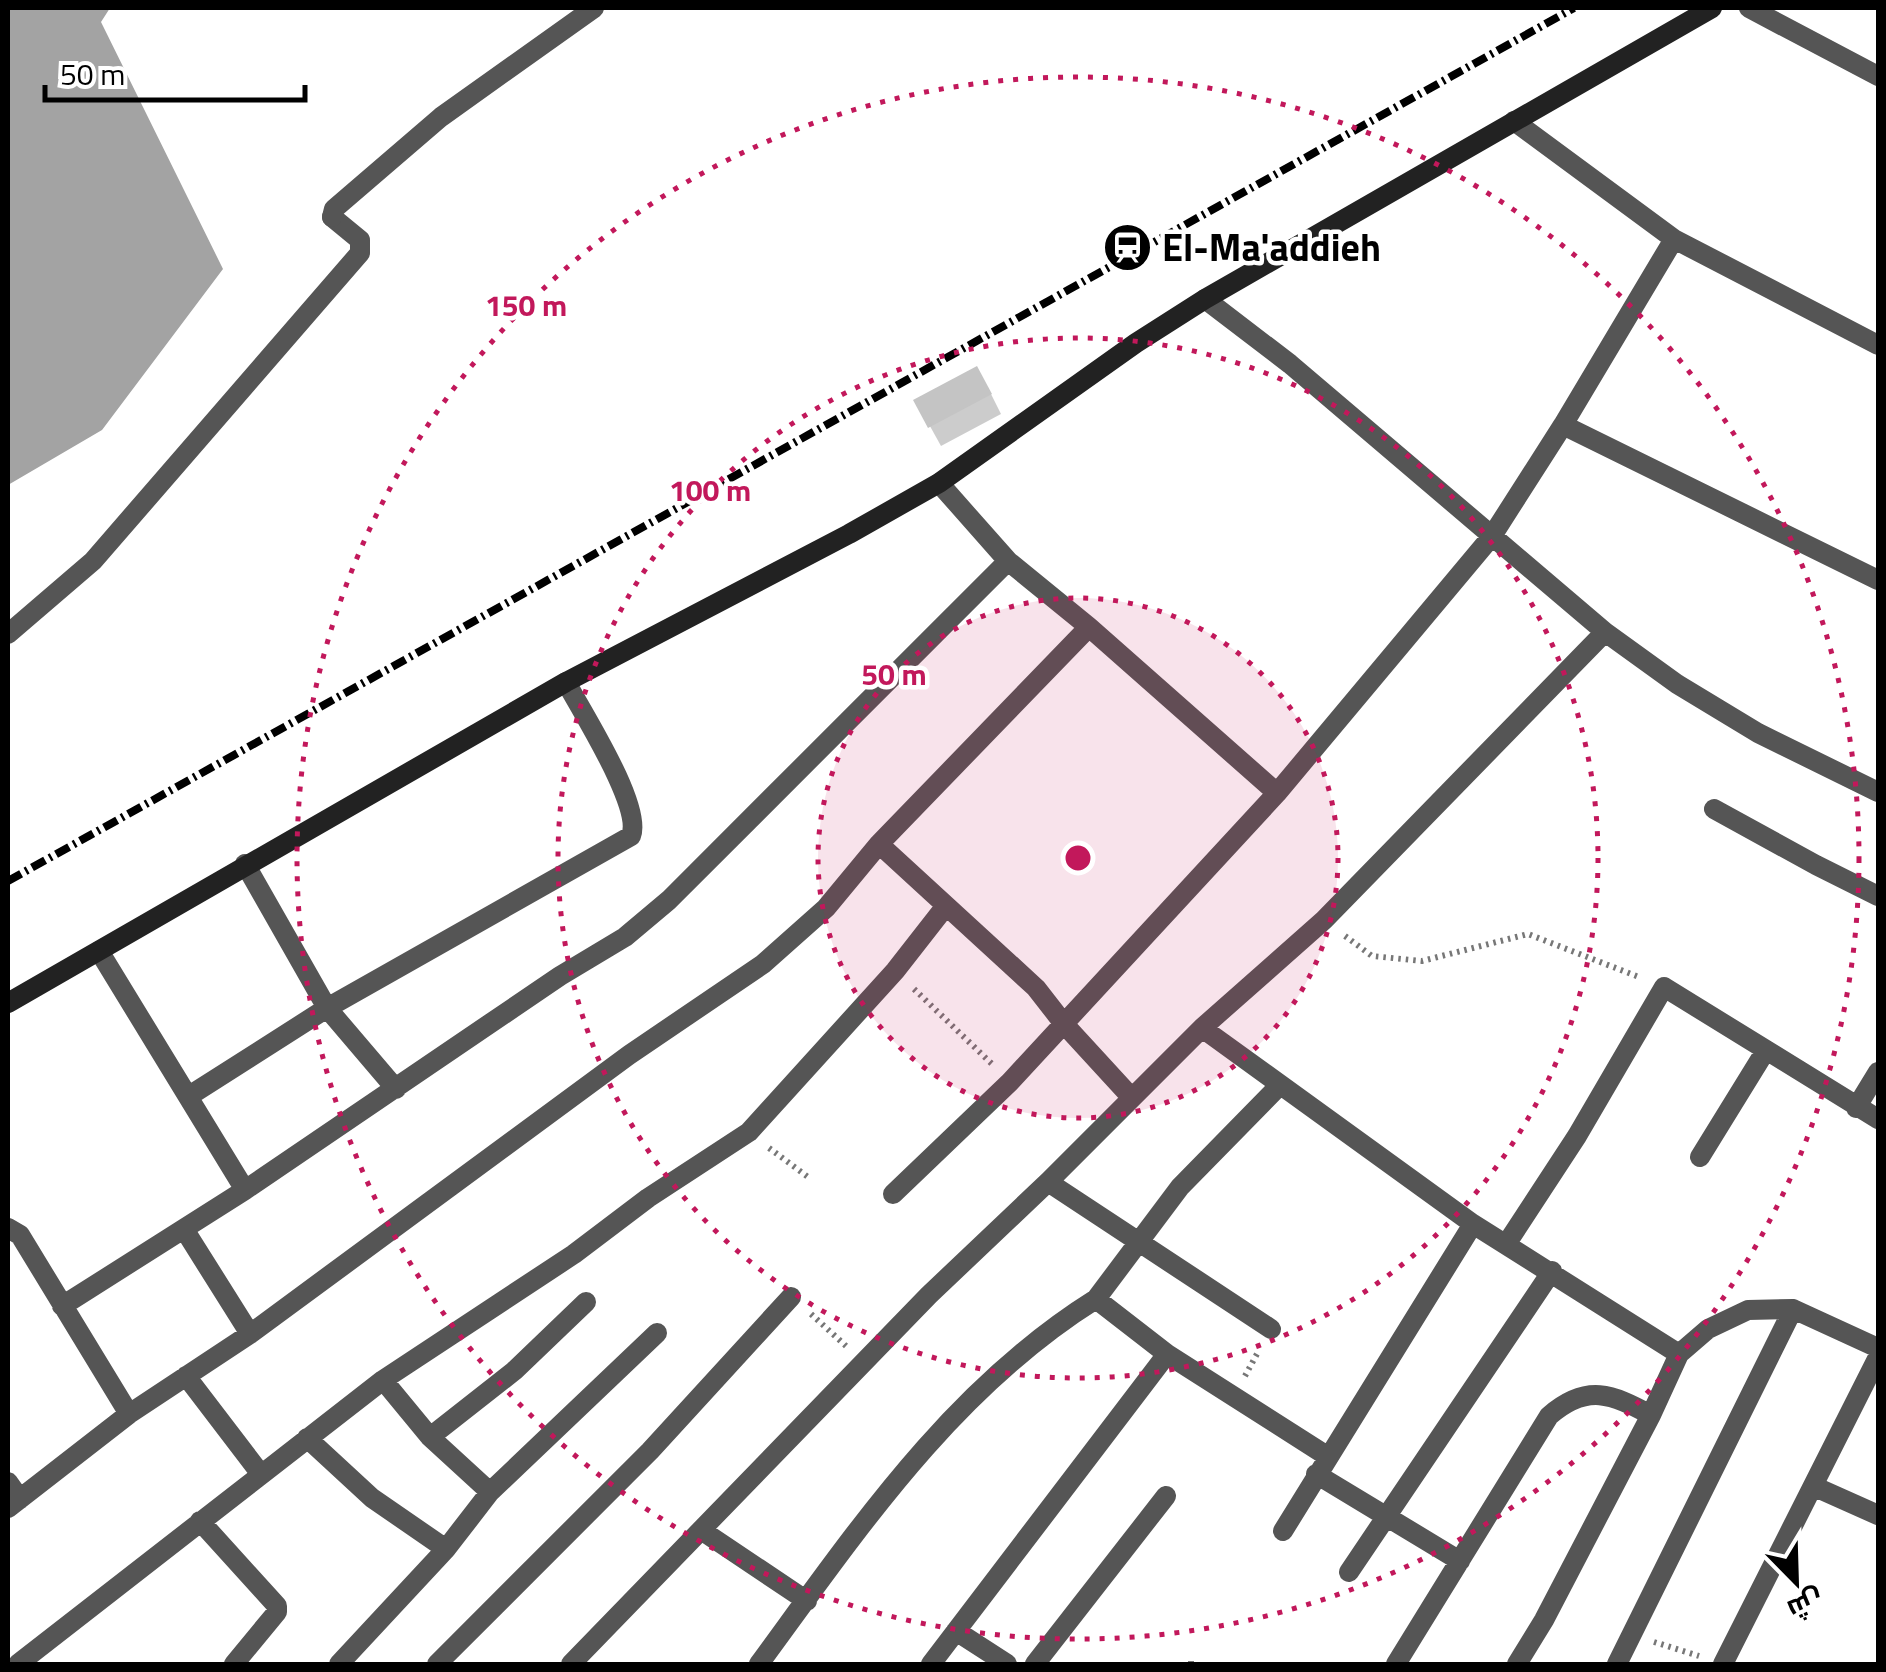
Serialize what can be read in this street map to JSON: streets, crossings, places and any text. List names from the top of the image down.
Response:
{
  "places": {
    "station": ["El-Ma'addieh"]
  },
  "scale_bar": "50 m",
  "north": "bottom right",
  "rings": ["150 m", "100 m", "50 m"]
}
